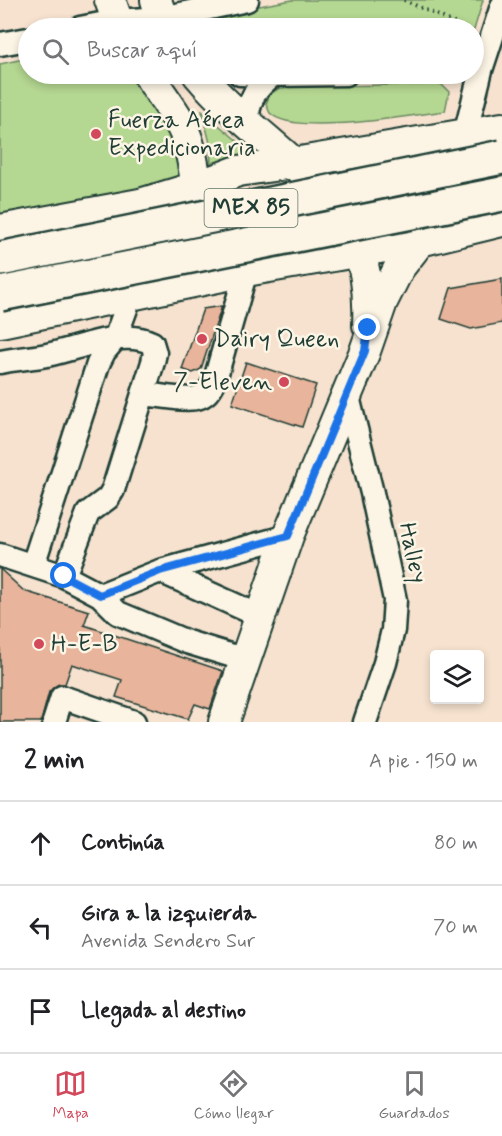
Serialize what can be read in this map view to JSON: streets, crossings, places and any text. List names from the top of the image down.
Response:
{
  "streets": {
    "highway": ["MEX 85"],
    "street": ["Halley"]
  },
  "places": [
    "Fuerza Aérea Expedicionaria",
    "Dairy Queen",
    "7-Eleven",
    "H-E-B"
  ],
  "page": {
    "search": "Buscar aquí",
    "heading": ["2 min", "A pie · 150 m"],
    "list": [
      ["Continúa", "80 m"],
      ["Gira a la izquierda", "Avenida Sendero Sur", "70 m"],
      "Llegada al destino"
    ],
    "nav": ["Mapa", "Cómo llegar", "Guardados"]
  }
}
